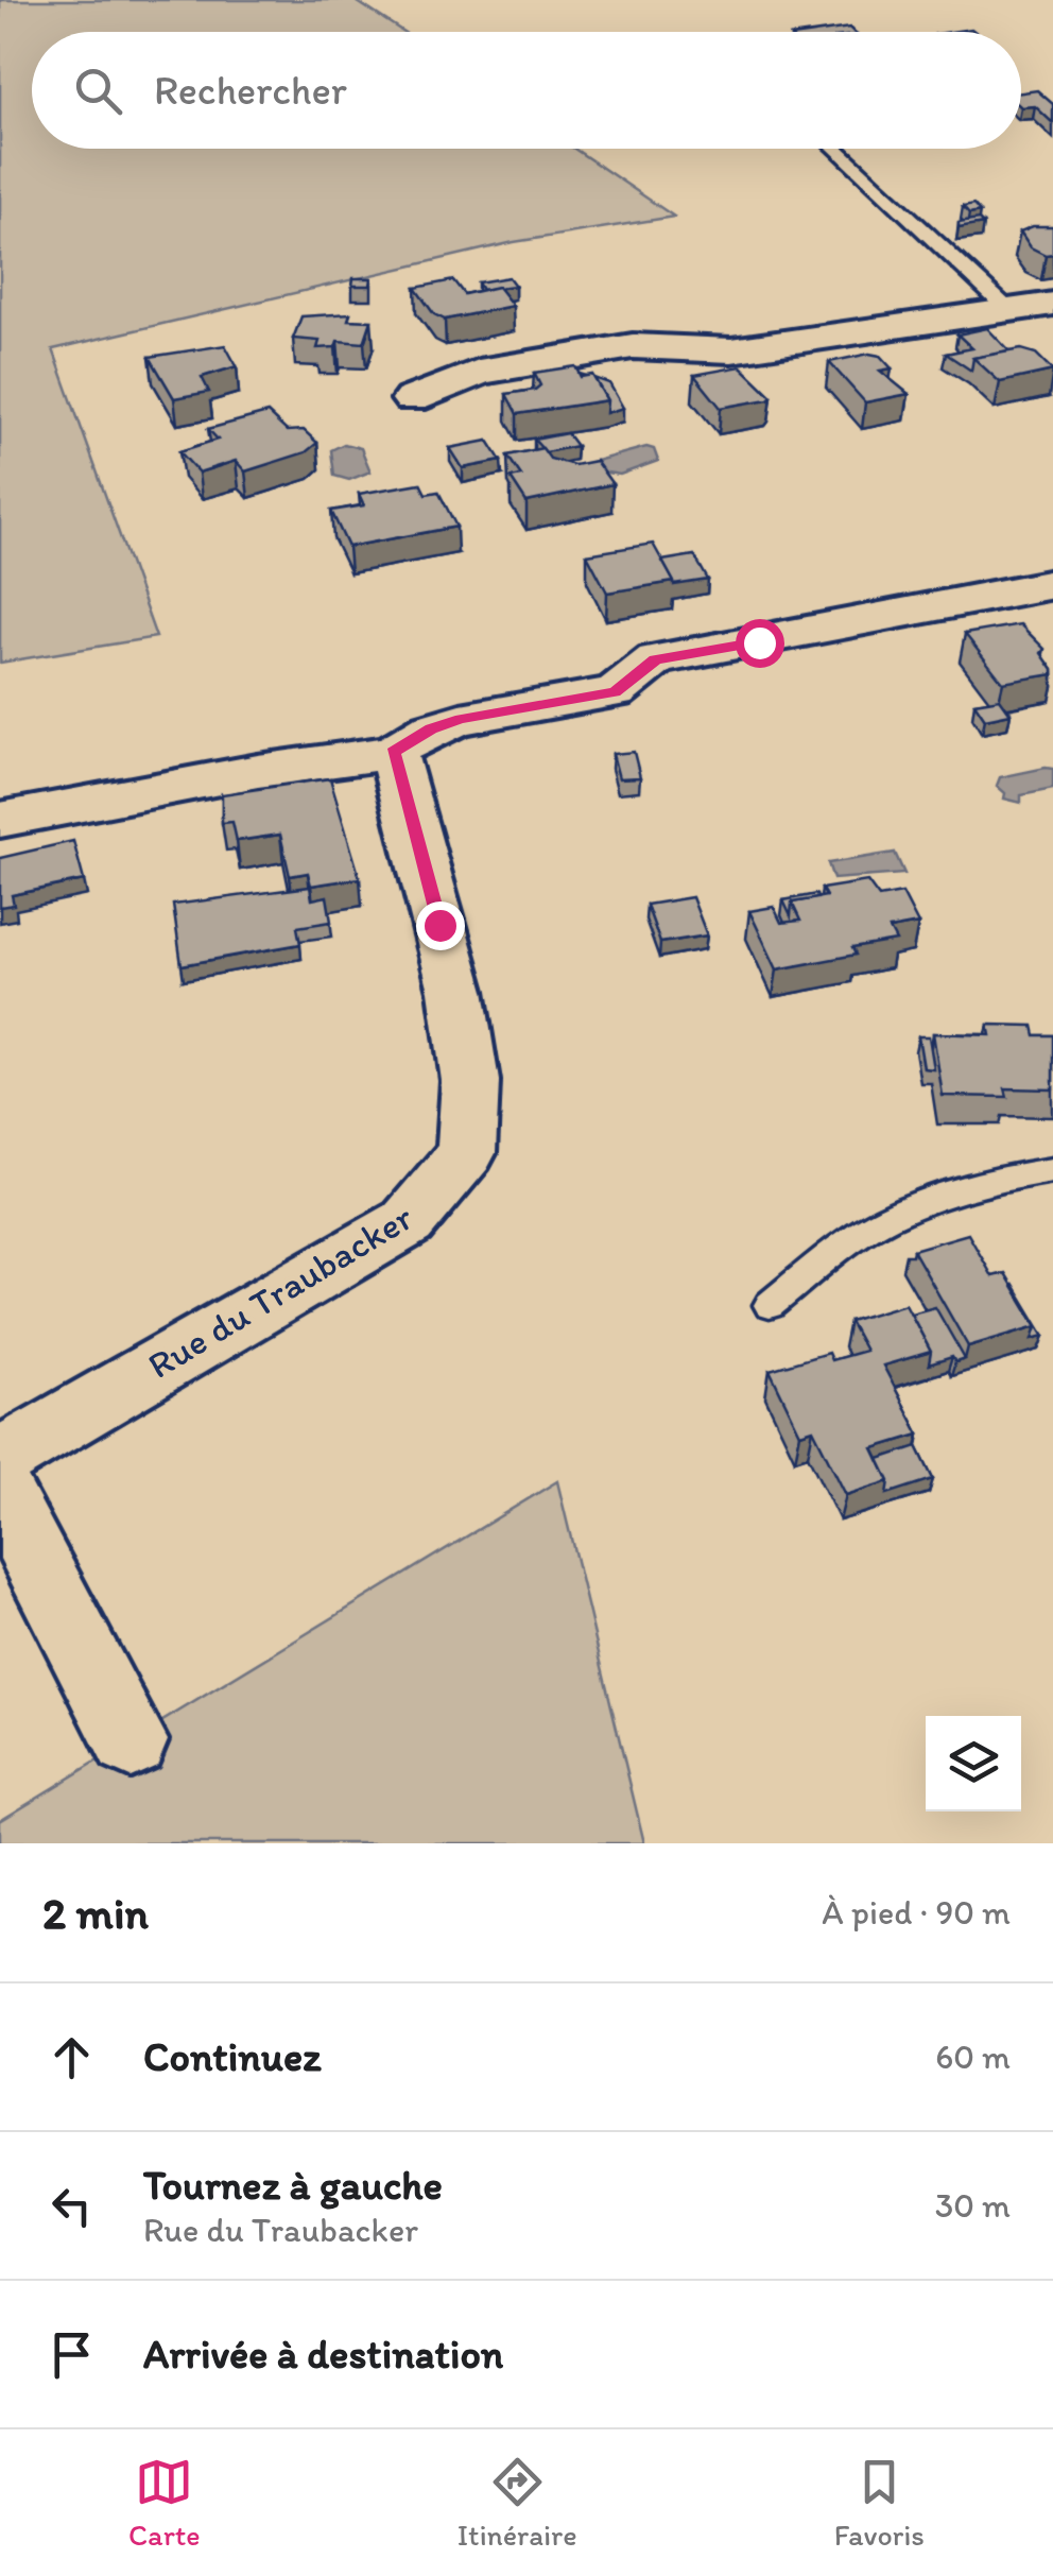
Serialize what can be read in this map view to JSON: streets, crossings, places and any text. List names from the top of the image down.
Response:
{
  "streets": {
    "street": ["Rue du Traubacker"]
  },
  "page": {
    "search": "Rechercher",
    "heading": ["2 min", "À pied · 90 m"],
    "list": [
      ["Continuez", "60 m"],
      ["Tournez à gauche", "Rue du Traubacker", "30 m"],
      "Arrivée à destination"
    ],
    "nav": ["Carte", "Itinéraire", "Favoris"]
  }
}
